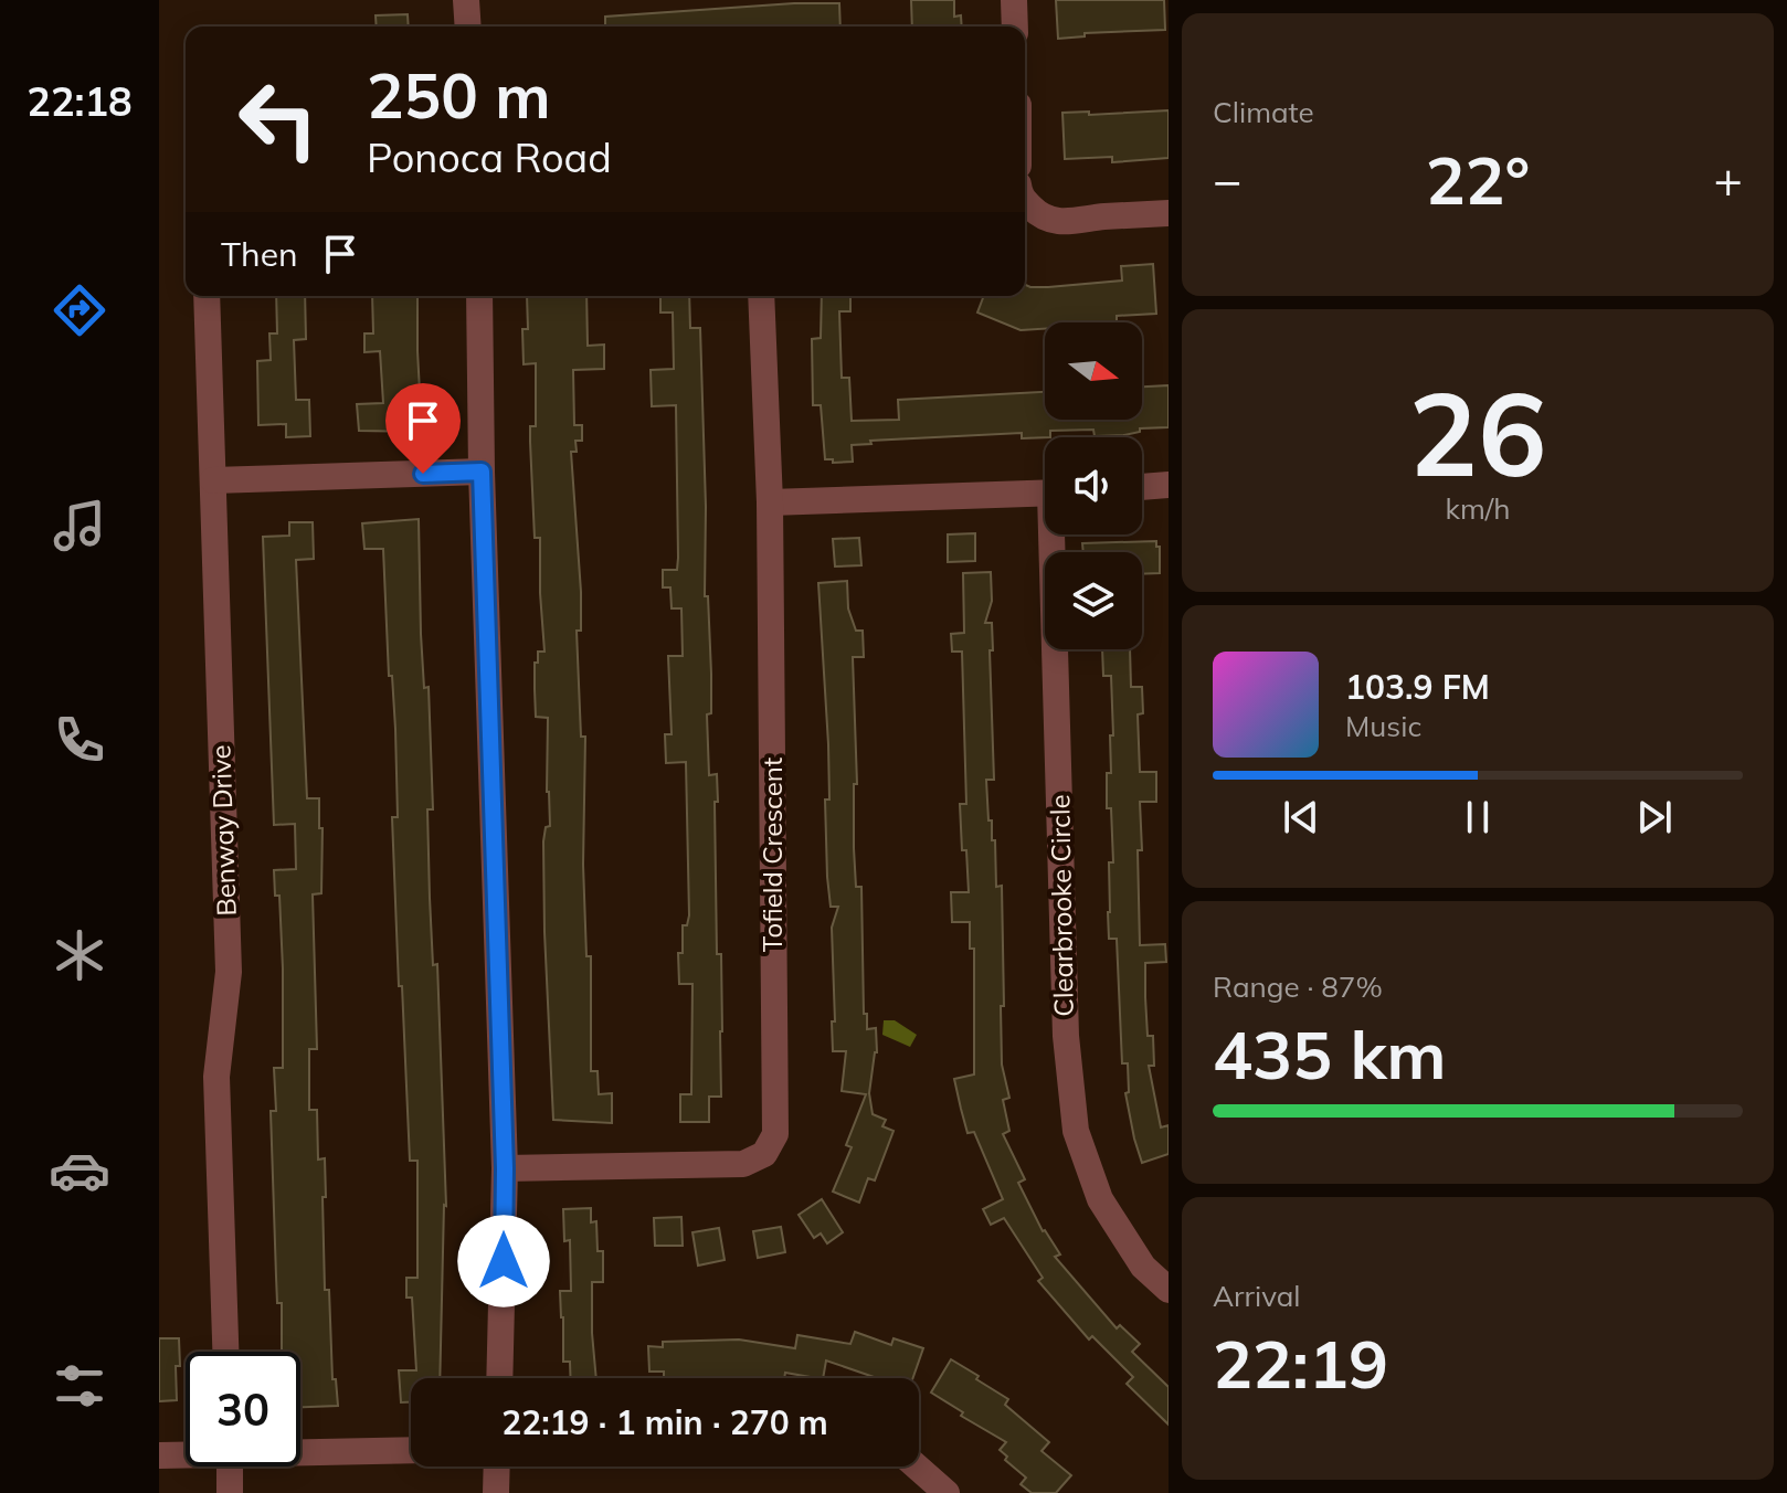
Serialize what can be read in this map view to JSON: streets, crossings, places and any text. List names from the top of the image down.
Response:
{
  "streets": {
    "street": ["Benway Drive", "Tofield Crescent", "Clearbrooke Circle"]
  },
  "crossings": [
    ["Tofield Crescent", "Clearbrooke Circle"]
  ],
  "north": "right",
  "page": {
    "tabs": "22:18",
    "tile": [
      "Climate",
      ["26", "km/h"],
      ["Range · 87%", "435 km"],
      ["Arrival", "22:19"]
    ],
    "turn": ["250 m", "Ponoca Road"],
    "heat": ["−", "22°", "+"],
    "then": "Then",
    "song": ["103.9 FM", "Music"],
    "limit": "30",
    "trip": "22:19 · 1 min · 270 m"
  }
}
